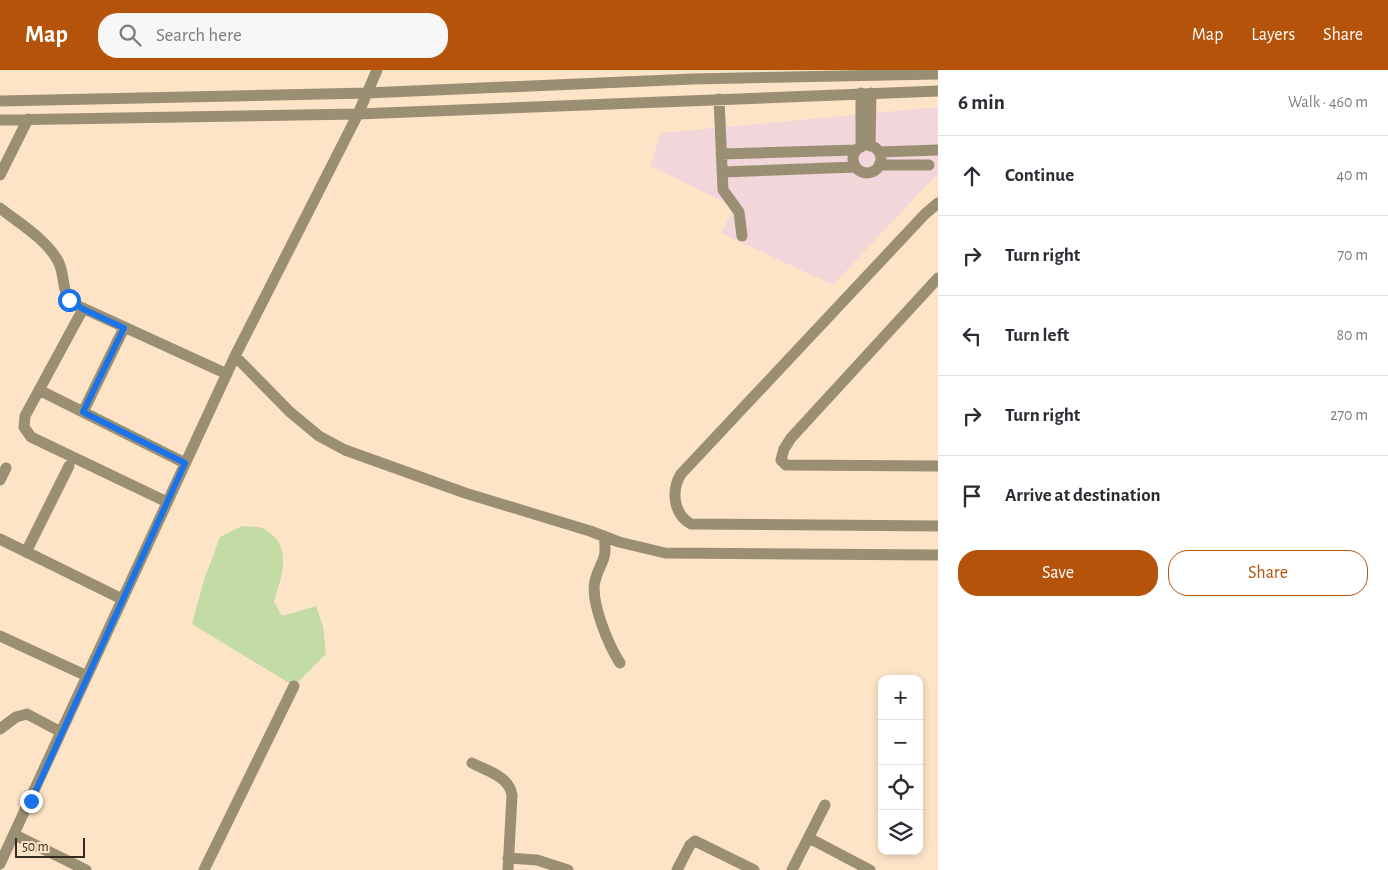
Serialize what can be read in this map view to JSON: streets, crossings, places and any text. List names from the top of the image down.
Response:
{
  "scale_bar": "50 m",
  "page": {
    "header": "Map",
    "search": "Search here",
    "nav": ["Map", "Layers", "Share"],
    "heading": ["6 min", "Walk · 460 m"],
    "list": [
      ["Continue", "40 m"],
      ["Turn right", "70 m"],
      ["Turn left", "80 m"],
      ["Turn right", "270 m"],
      "Arrive at destination"
    ],
    "buttons": ["Save", "Share"],
    "map_buttons": ["+", "−"],
    "scale": "50 m"
  }
}
